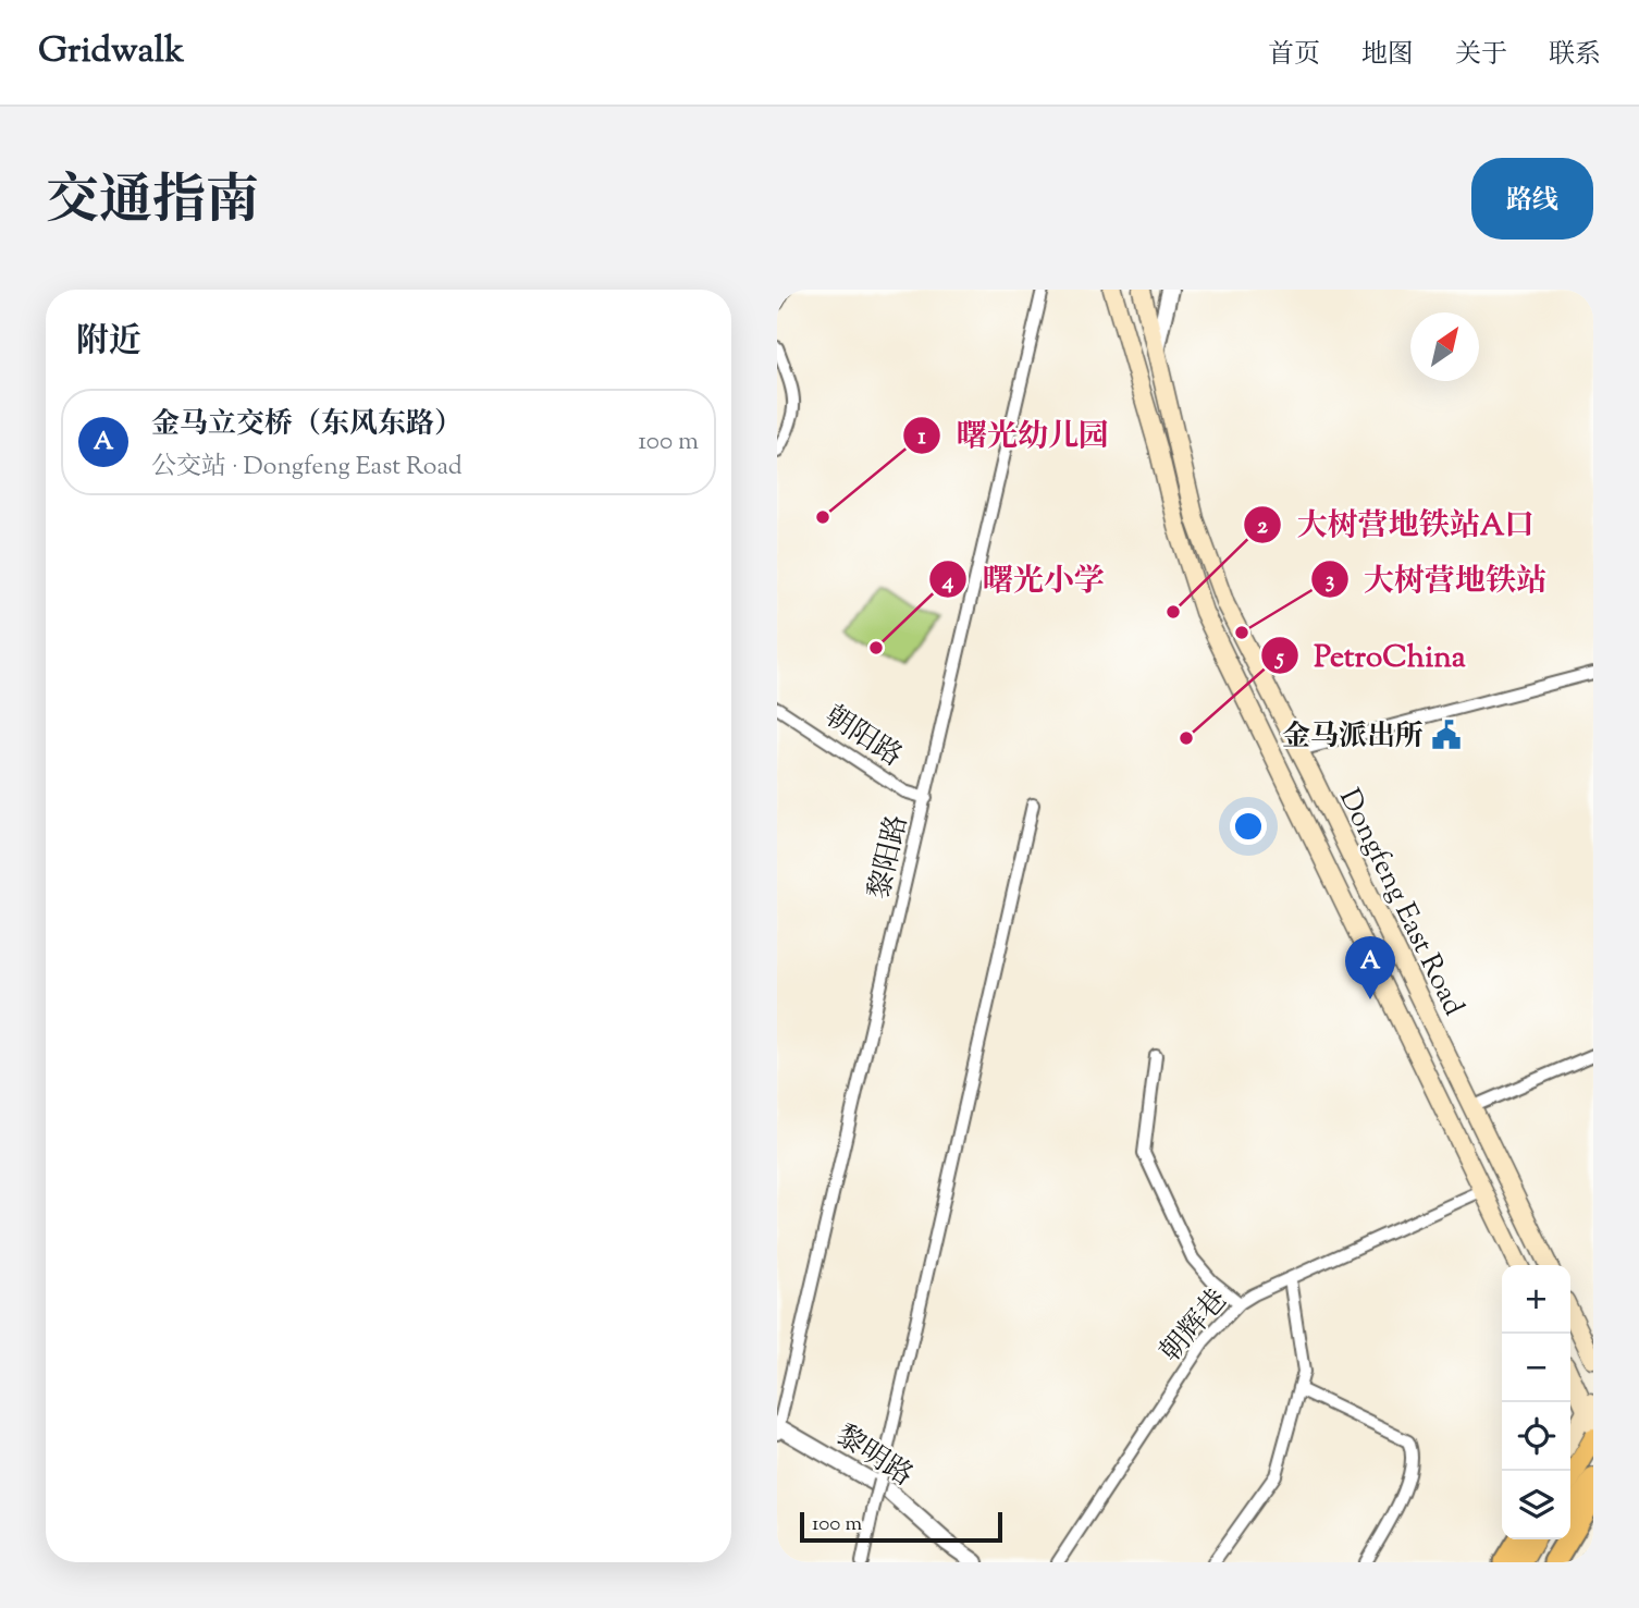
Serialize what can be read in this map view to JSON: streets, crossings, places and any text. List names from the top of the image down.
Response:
{
  "streets": {
    "main road": ["Dongfeng East Road"],
    "street": [
      "朝阳路",
      "黎阳路",
      "朝辉巷",
      "黎明路"
    ]
  },
  "crossings": [
    ["朝阳路", "黎阳路"],
    ["黎阳路", "黎明路"],
    ["Dongfeng East Road", "朝辉巷"]
  ],
  "places": {
    "other": [
      "曙光幼儿园",
      "大树营地铁站A口",
      "大树营地铁站",
      "曙光小学",
      "PetroChina"
    ],
    "public building": ["金马派出所"]
  },
  "scale_bar": "100 m",
  "north": "top right",
  "page": {
    "header": "Gridwalk",
    "nav": [
      "首页",
      "地图",
      "关于",
      "联系"
    ],
    "title": "交通指南",
    "buttons": "路线",
    "heading": "附近",
    "list": [
      {
        "mark": "A",
        "name": "金马立交桥（东风东路）",
        "note": "公交站 · Dongfeng East Road",
        "value": "100 m"
      }
    ],
    "pins": "A",
    "map_buttons": ["+", "−"],
    "scale": "100 m"
  }
}
